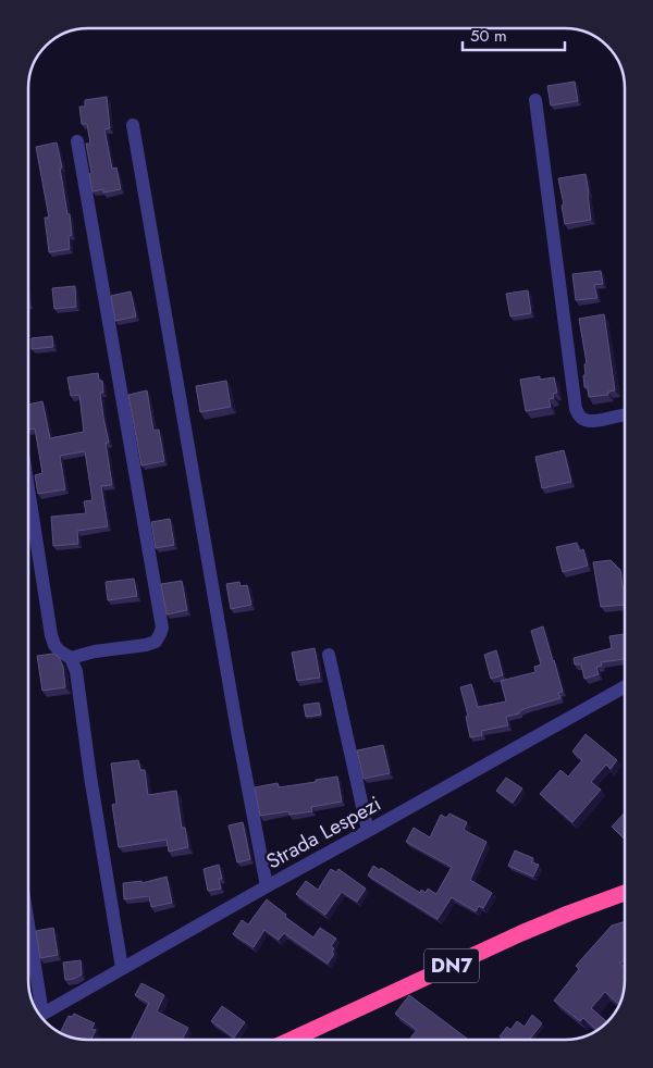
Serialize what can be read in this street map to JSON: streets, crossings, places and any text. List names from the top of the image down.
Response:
{
  "streets": {
    "highway": ["DN7"],
    "street": ["Strada Lespezi"]
  },
  "scale_bar": "50 m"
}
